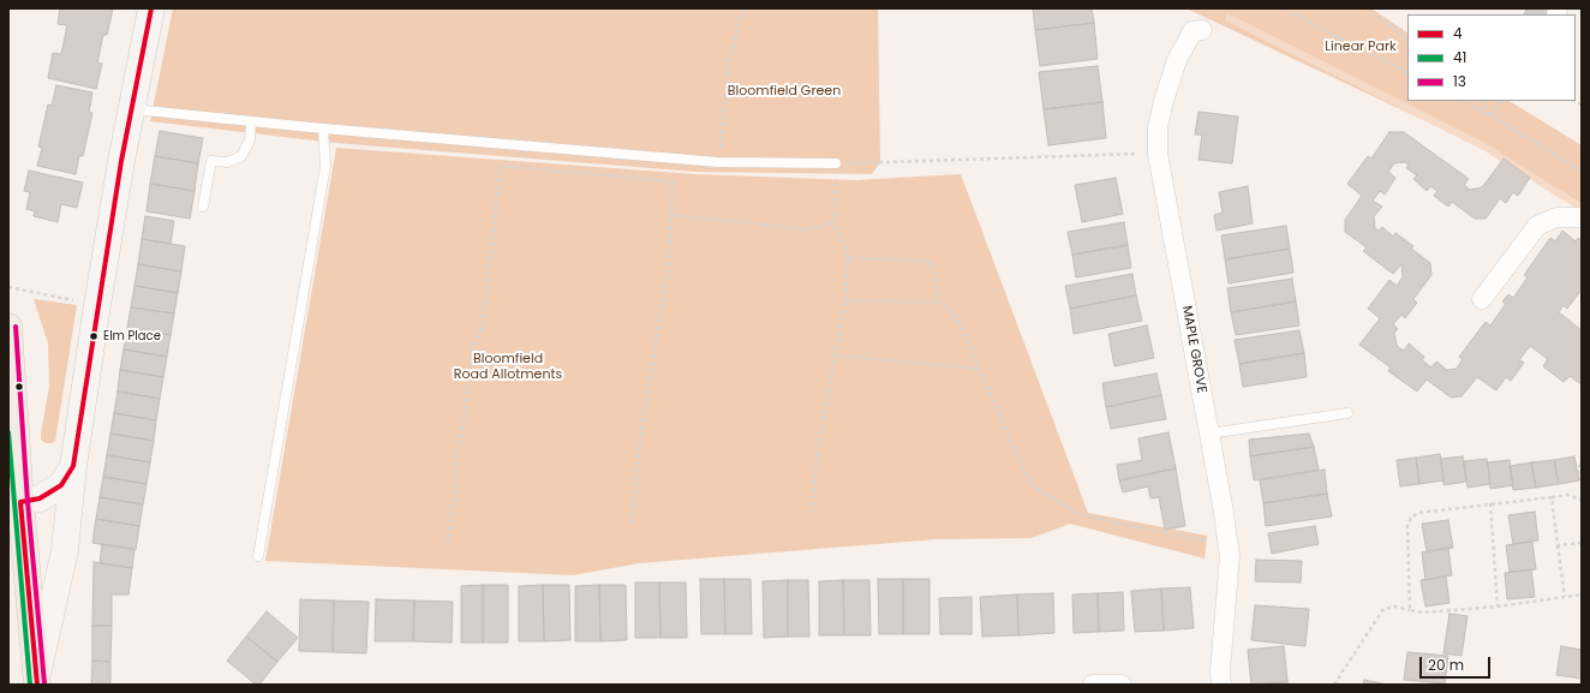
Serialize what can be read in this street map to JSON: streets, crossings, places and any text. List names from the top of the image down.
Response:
{
  "streets": {
    "street": ["MAPLE GROVE"]
  },
  "parks": ["Linear Park", "Bloomfield Green", "Bloomfield Road Allotments"],
  "places": ["Elm Place"],
  "lines": ["transit line 4", "transit line 13", "transit line 41"],
  "legend": ["4", "41", "13"],
  "scale_bar": "20 m"
}
